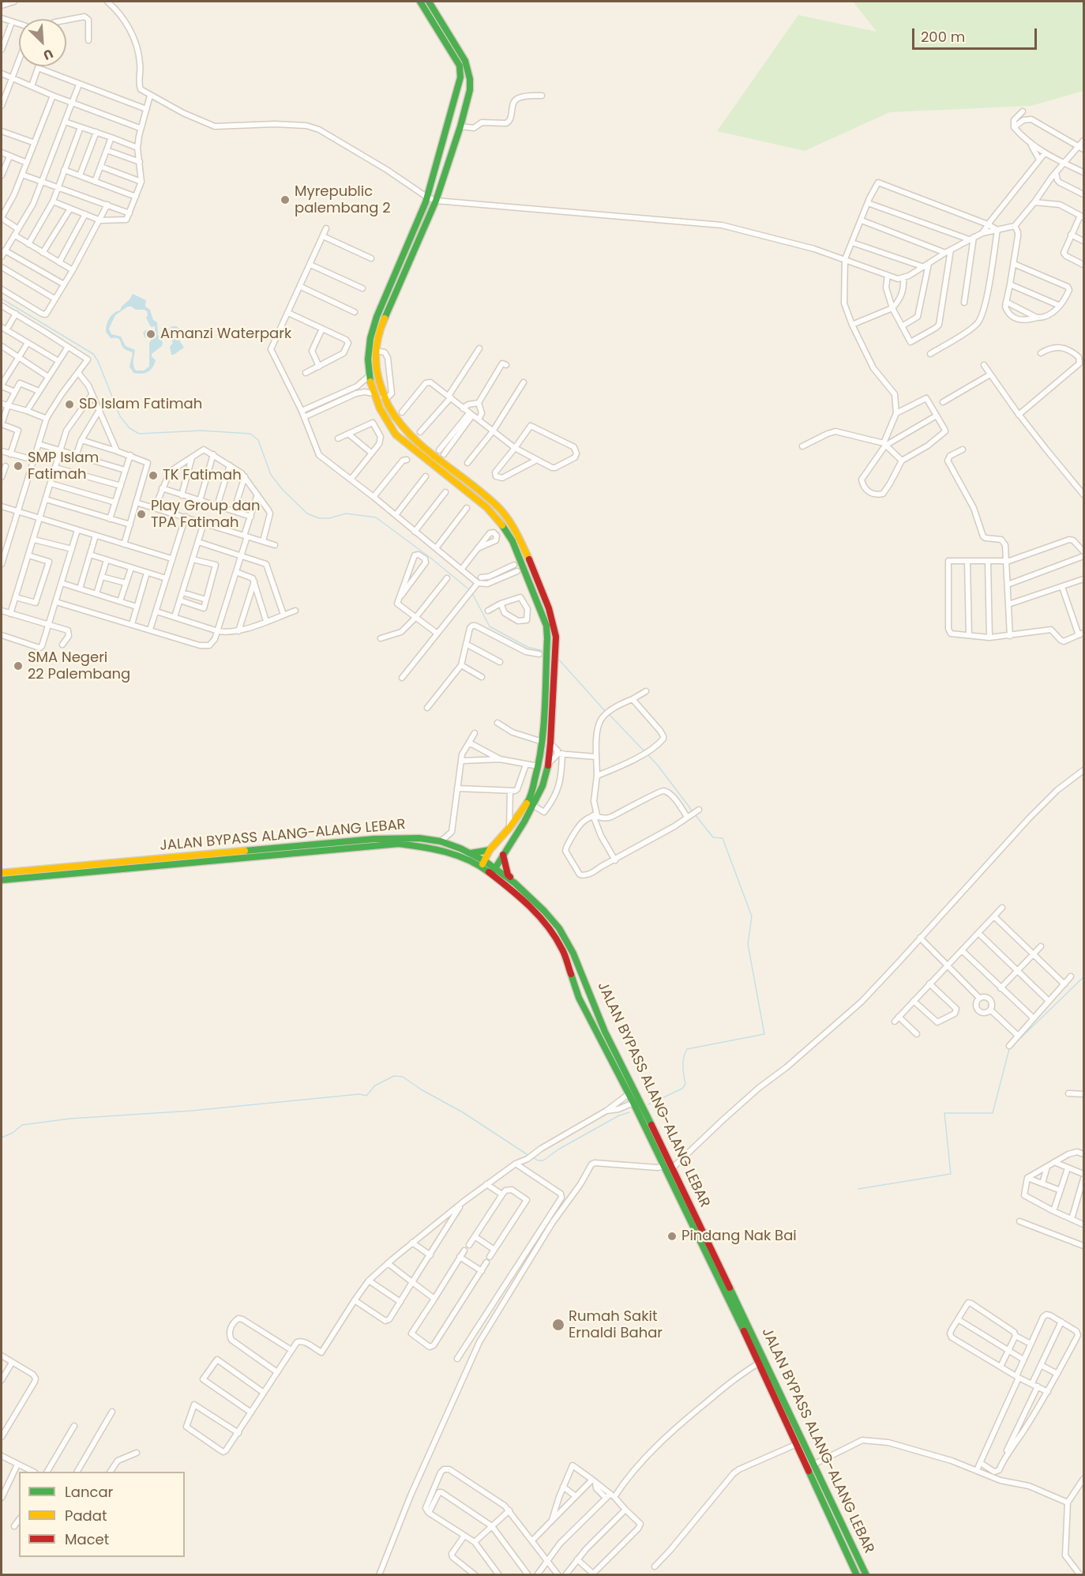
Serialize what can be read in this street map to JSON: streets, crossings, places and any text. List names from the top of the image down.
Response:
{
  "streets": {
    "main road": ["JALAN BYPASS ALANG-ALANG LEBAR"]
  },
  "places": [
    "Myrepublic palembang 2",
    "Amanzi Waterpark",
    "SD Islam Fatimah",
    "SMP Islam Fatimah",
    "TK Fatimah",
    "Play Group dan TPA Fatimah",
    "SMA Negeri 22 Palembang",
    "Pindang Nak Bai",
    "Rumah Sakit Ernaldi Bahar"
  ],
  "legend": ["Lancar", "Padat", "Macet"],
  "scale_bar": "200 m",
  "north": "bottom right"
}
